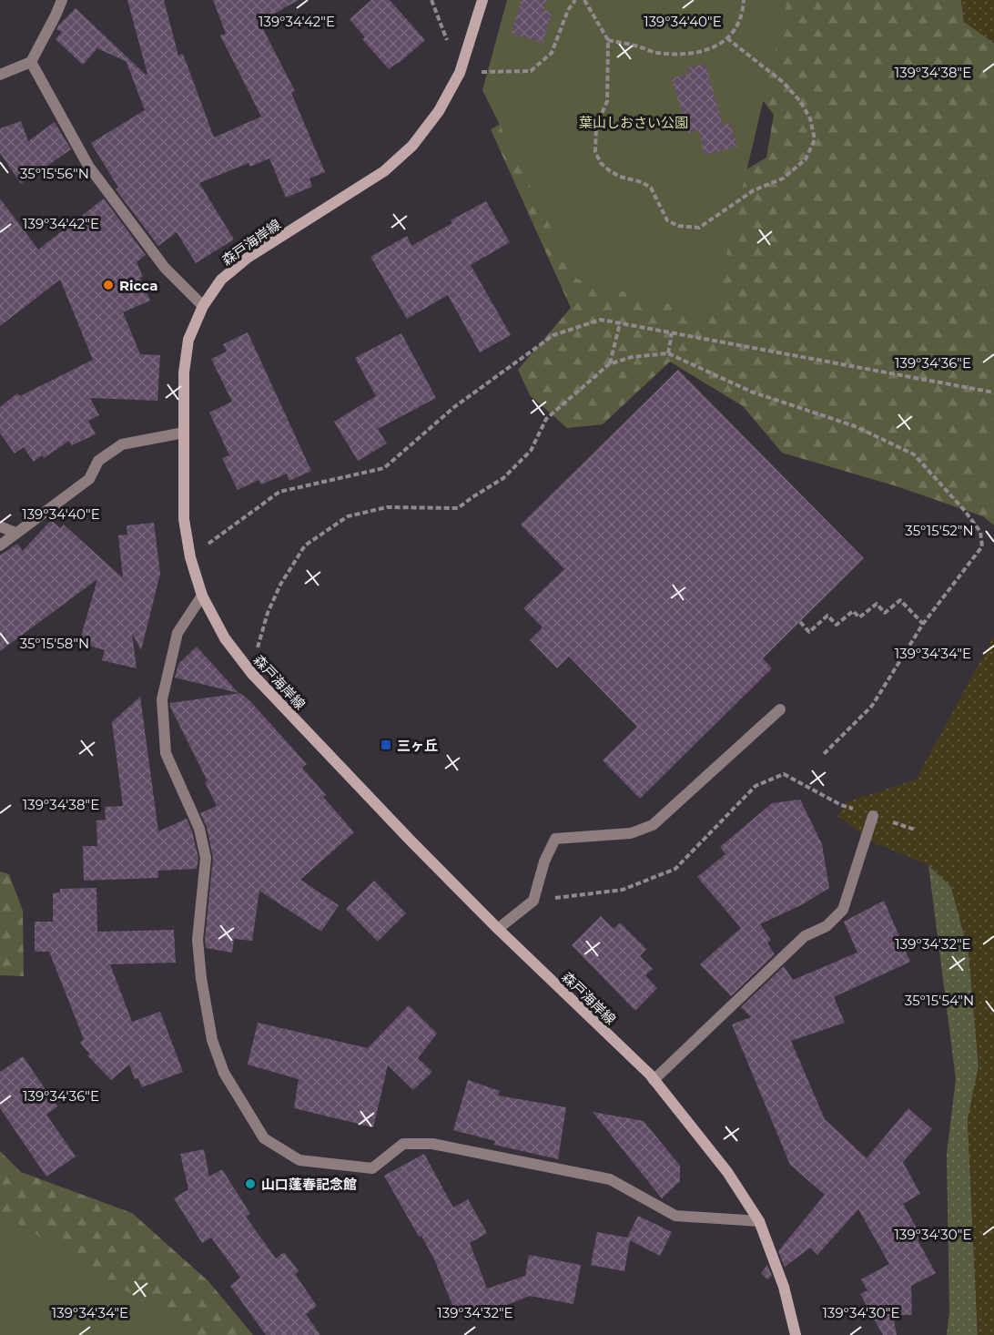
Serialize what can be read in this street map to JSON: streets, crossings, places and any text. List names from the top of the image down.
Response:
{
  "streets": {
    "main road": ["森戸海岸線"]
  },
  "parks": ["葉山しおさい公園"],
  "places": {
    "other": ["Ricca", "山口蓬春記念館"],
    "transit": ["三ヶ丘"]
  },
  "coordinates": [
    "139°34'42\"E",
    "139°34'40\"E",
    "139°34'38\"E",
    "35°15'56\"N",
    "139°34'36\"E",
    "35°15'52\"N",
    "35°15'58\"N",
    "139°34'34\"E",
    "139°34'32\"E",
    "35°15'54\"N",
    "139°34'30\"E"
  ]
}
